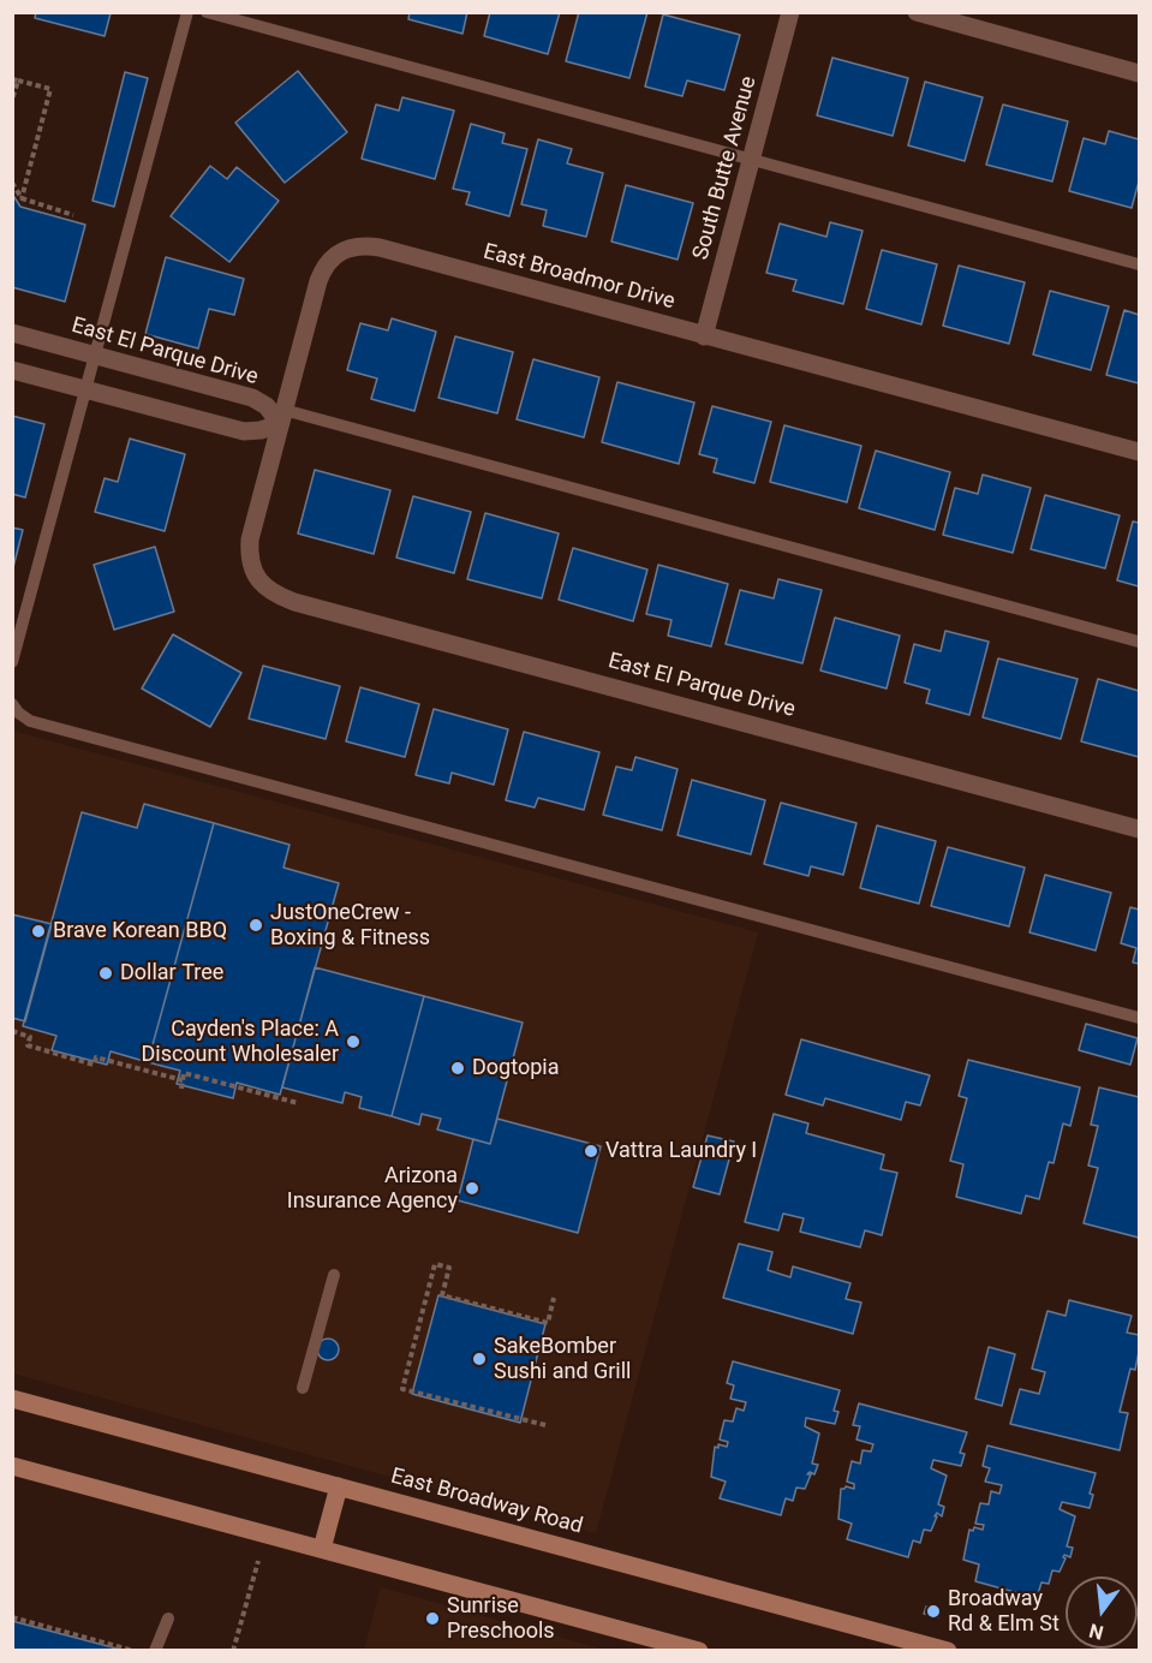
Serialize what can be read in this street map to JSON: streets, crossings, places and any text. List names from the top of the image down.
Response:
{
  "streets": {
    "main road": ["East Broadway Road"],
    "street": ["South Butte Avenue", "East Broadmor Drive", "East El Parque Drive"]
  },
  "crossings": [
    ["South Butte Avenue", "East Broadmor Drive"],
    ["East Broadmor Drive", "East El Parque Drive"]
  ],
  "places": [
    "JustOneCrew - Boxing & Fitness",
    "Brave Korean BBQ",
    "Dollar Tree",
    "Cayden's Place: A Discount Wholesaler",
    "Dogtopia",
    "Vattra Laundry I",
    "Arizona Insurance Agency",
    "SakeBomber Sushi and Grill",
    "Broadway Rd & Elm St",
    "Sunrise Preschools"
  ],
  "north": "bottom"
}
